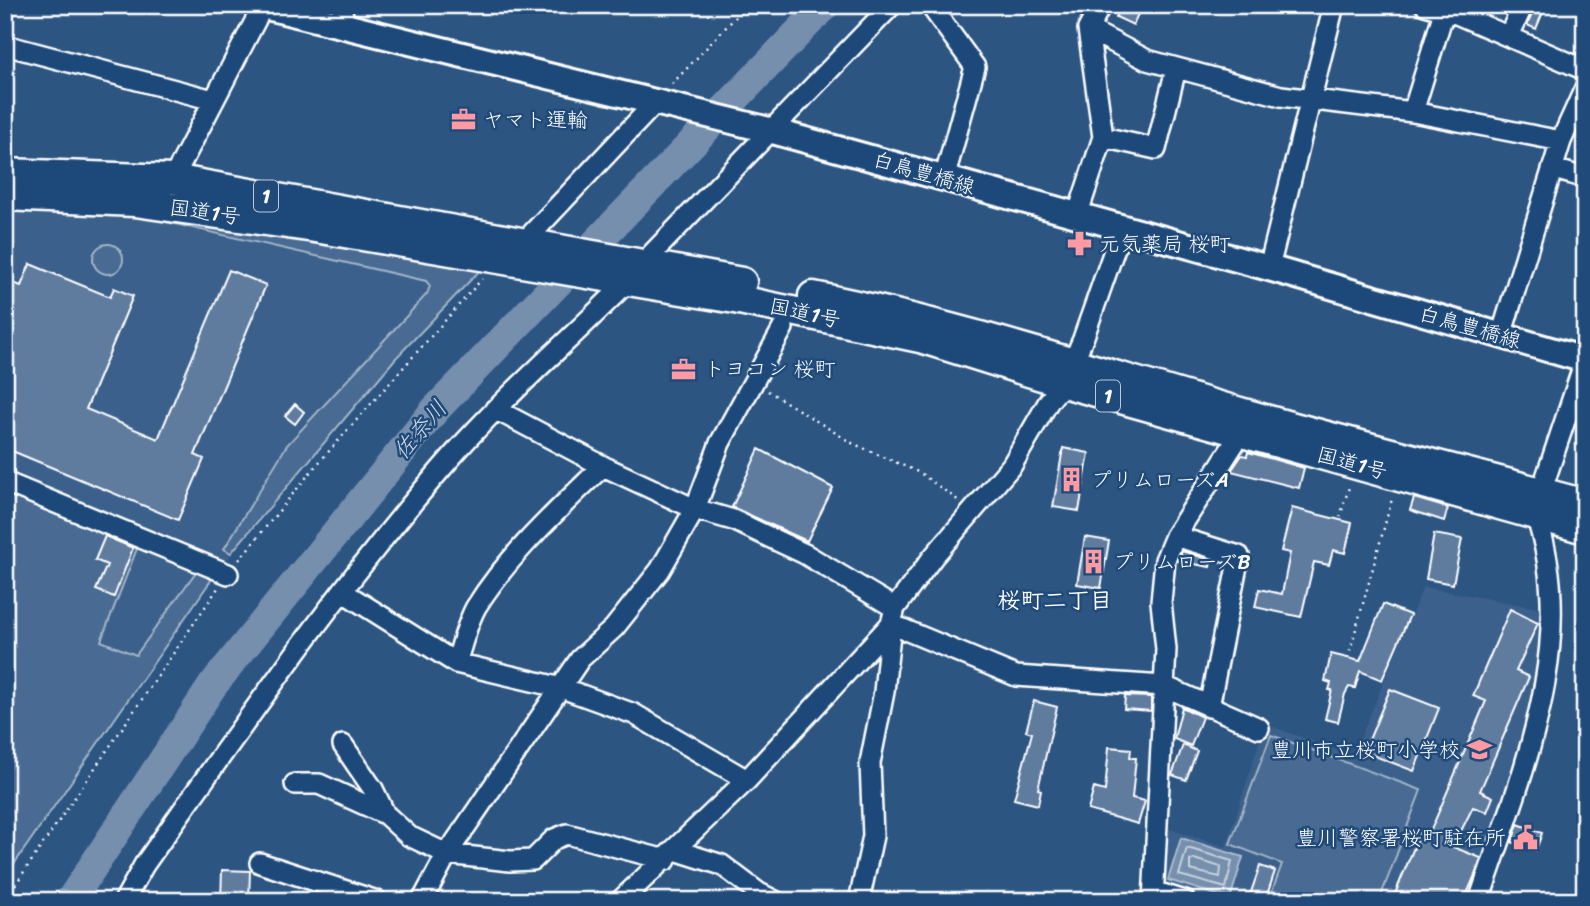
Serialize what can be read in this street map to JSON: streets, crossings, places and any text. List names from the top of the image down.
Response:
{
  "streets": {
    "highway": ["1", "国道1号"],
    "main road": ["白鳥豊橋線"]
  },
  "districts": ["桜町二丁目"],
  "water": ["佐奈川"],
  "places": {
    "office": ["ヤマト運輸", "トヨコン 桜町"],
    "pharmacy": ["元気薬局 桜町"],
    "building": ["プリムローズA", "プリムローズB"],
    "school or university": ["豊川市立桜町小学校"],
    "public building": ["豊川警察署桜町駐在所"]
  }
}
